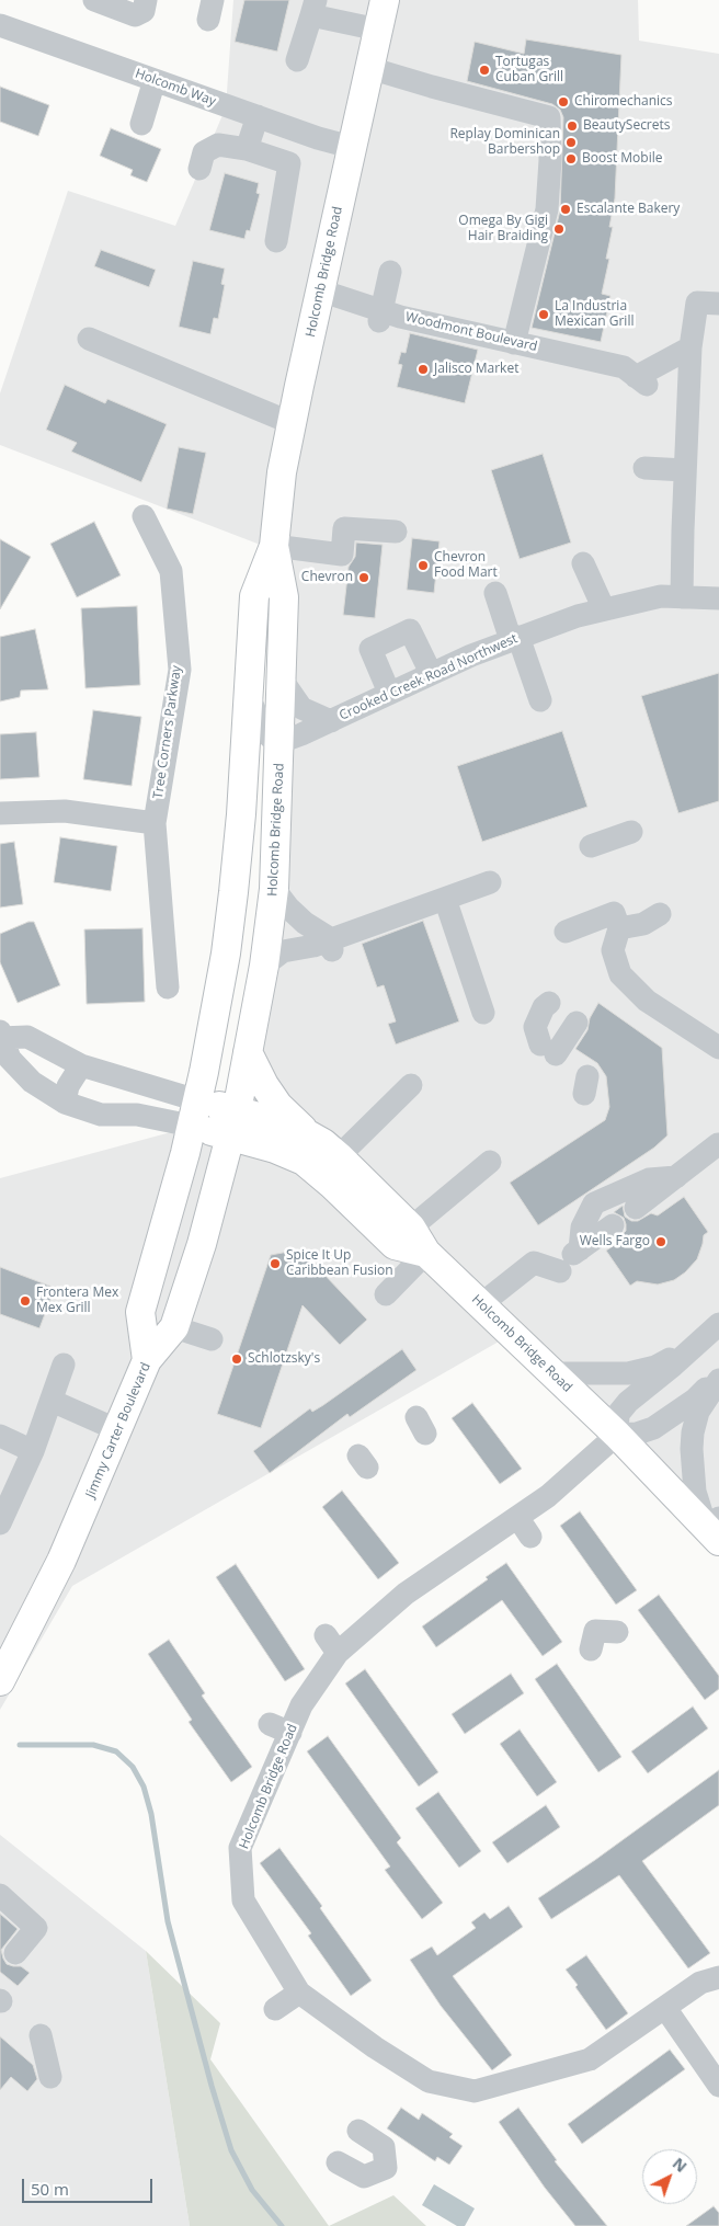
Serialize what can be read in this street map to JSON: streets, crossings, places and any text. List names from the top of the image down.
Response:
{
  "streets": {
    "main road": ["Holcomb Bridge Road", "Jimmy Carter Boulevard"],
    "street": [
      "Holcomb Way",
      "Woodmont Boulevard",
      "Crooked Creek Road Northwest",
      "Tree Corners Parkway"
    ]
  },
  "crossings": [
    ["Holcomb Way", "Holcomb Bridge Road"],
    ["Holcomb Bridge Road", "Woodmont Boulevard"],
    ["Holcomb Bridge Road", "Crooked Creek Road Northwest"],
    ["Holcomb Bridge Road", "Jimmy Carter Boulevard"]
  ],
  "places": [
    "Tortugas Cuban Grill",
    "Chiromechanics",
    "BeautySecrets",
    "Replay Dominican Barbershop",
    "Boost Mobile",
    "Escalante Bakery",
    "Omega By Gigi Hair Braiding",
    "La Industria Mexican Grill",
    "Jalisco Market",
    "Chevron Food Mart",
    "Chevron",
    "Wells Fargo",
    "Spice It Up Caribbean Fusion",
    "Frontera Mex Mex Grill",
    "Schlotzsky's"
  ],
  "scale_bar": "50 m",
  "north": "top right"
}
